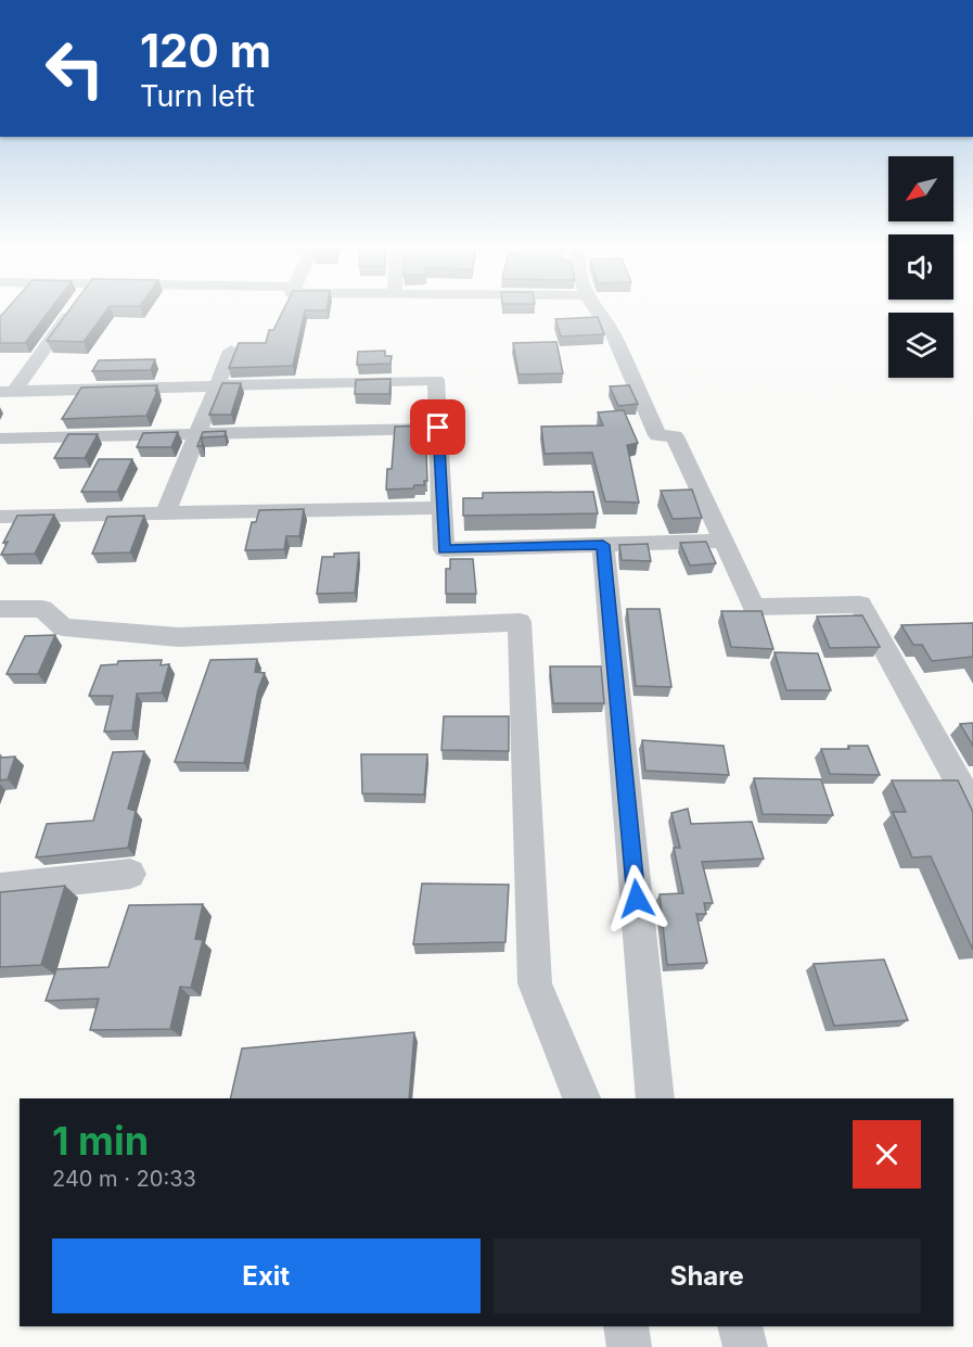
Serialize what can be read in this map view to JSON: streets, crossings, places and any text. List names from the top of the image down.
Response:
{
  "north": "bottom left",
  "page": {
    "turn": ["120 m", "Turn left"],
    "heading": ["1 min", "240 m · 20:33"],
    "buttons": ["Exit", "Share"]
  }
}
